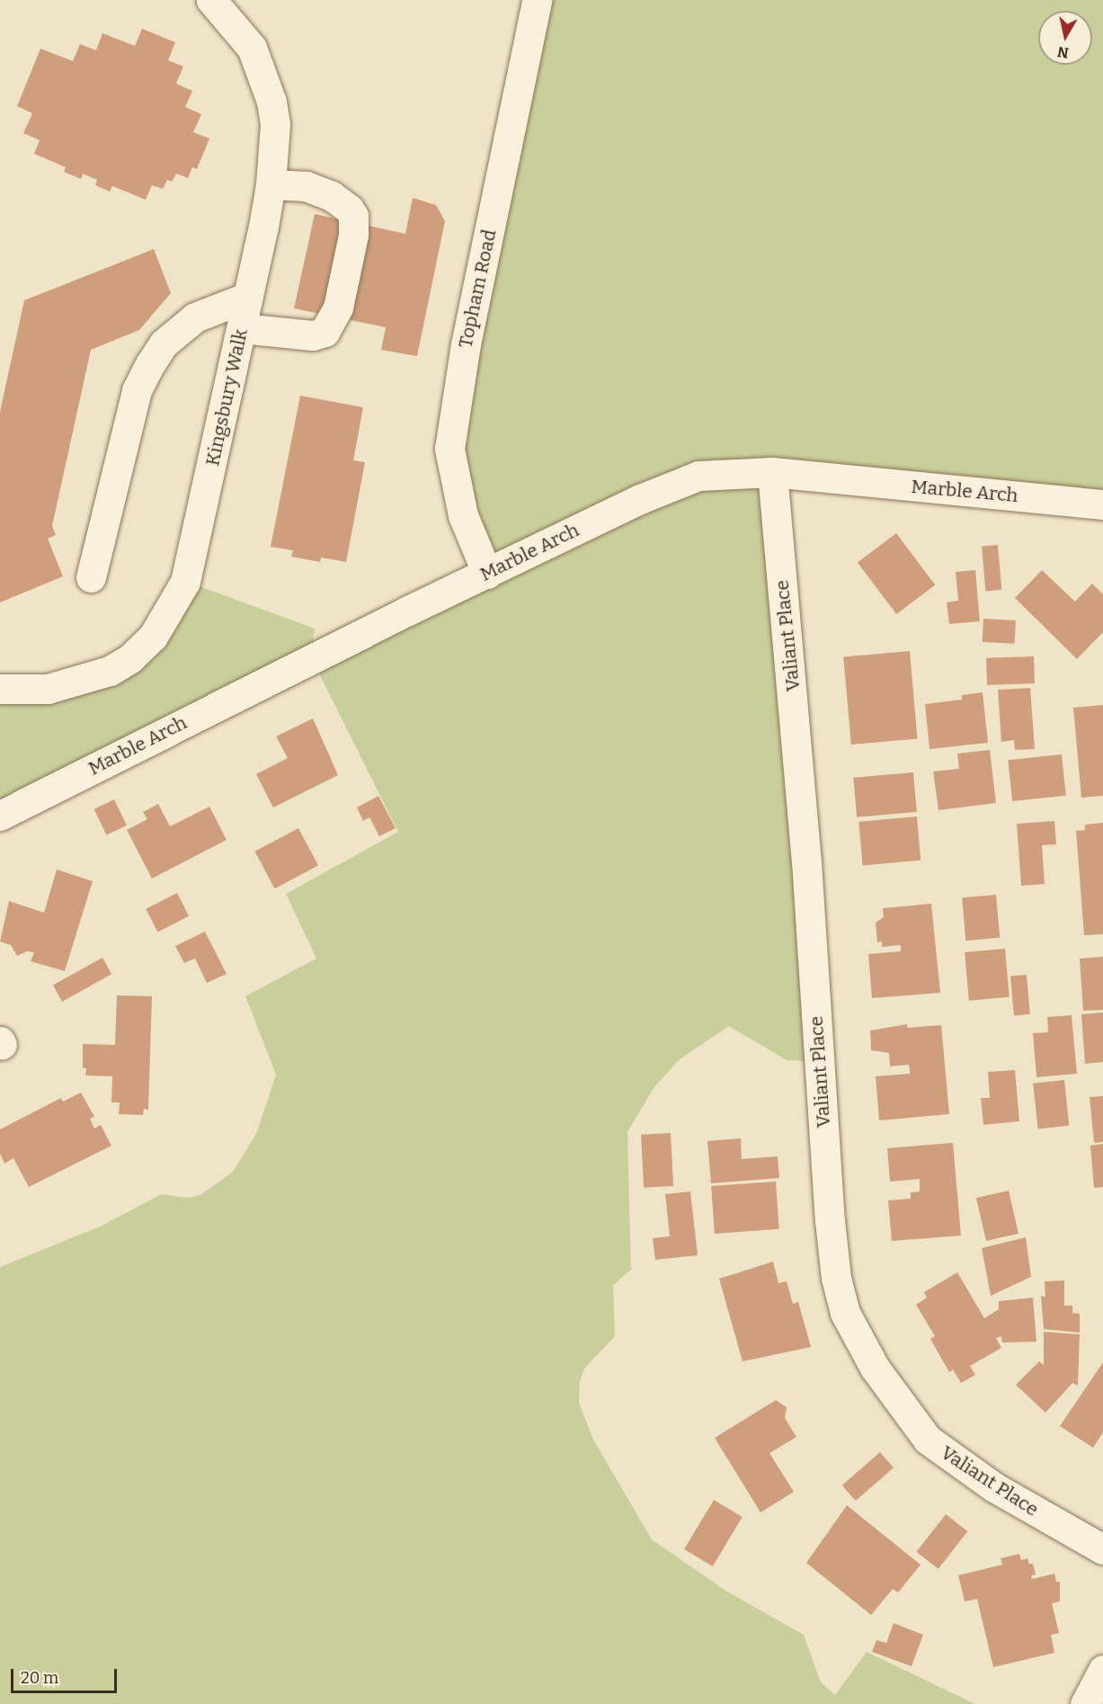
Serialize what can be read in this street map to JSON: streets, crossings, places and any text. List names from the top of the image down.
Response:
{
  "streets": {
    "street": [
      "Topham Road",
      "Kingsbury Walk",
      "Marble Arch",
      "Valiant Place"
    ]
  },
  "crossings": [
    ["Topham Road", "Marble Arch"],
    ["Marble Arch", "Valiant Place"]
  ],
  "scale_bar": "20 m",
  "north": "bottom"
}
